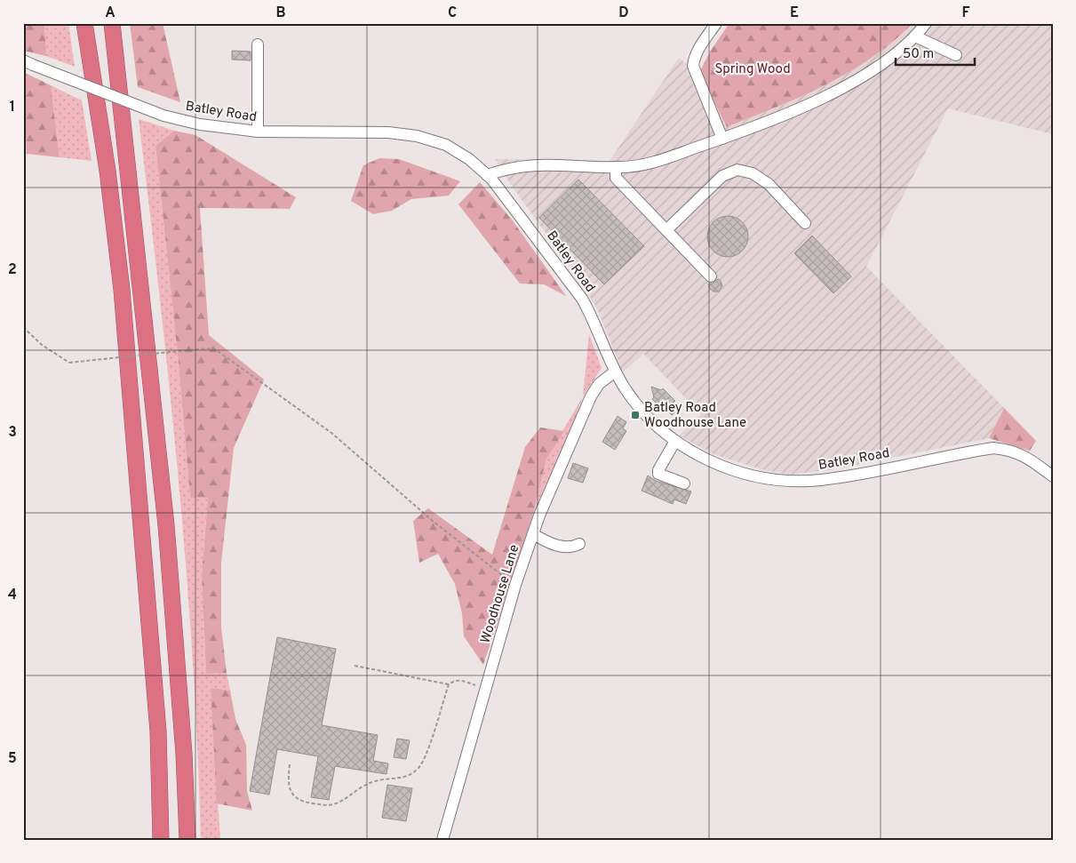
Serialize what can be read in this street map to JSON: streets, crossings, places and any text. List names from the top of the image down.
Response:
{
  "streets": {
    "street": ["Batley Road", "Woodhouse Lane"]
  },
  "crossings": [
    ["Batley Road", "Woodhouse Lane"]
  ],
  "parks": ["Spring Wood"],
  "places": {
    "transit": ["Batley Road Woodhouse Lane"]
  },
  "scale_bar": "50 m",
  "grid": {
    "columns": [
      "A",
      "B",
      "C",
      "D",
      "E",
      "F"
    ],
    "rows": [
      "1",
      "2",
      "3",
      "4",
      "5"
    ]
  }
}
